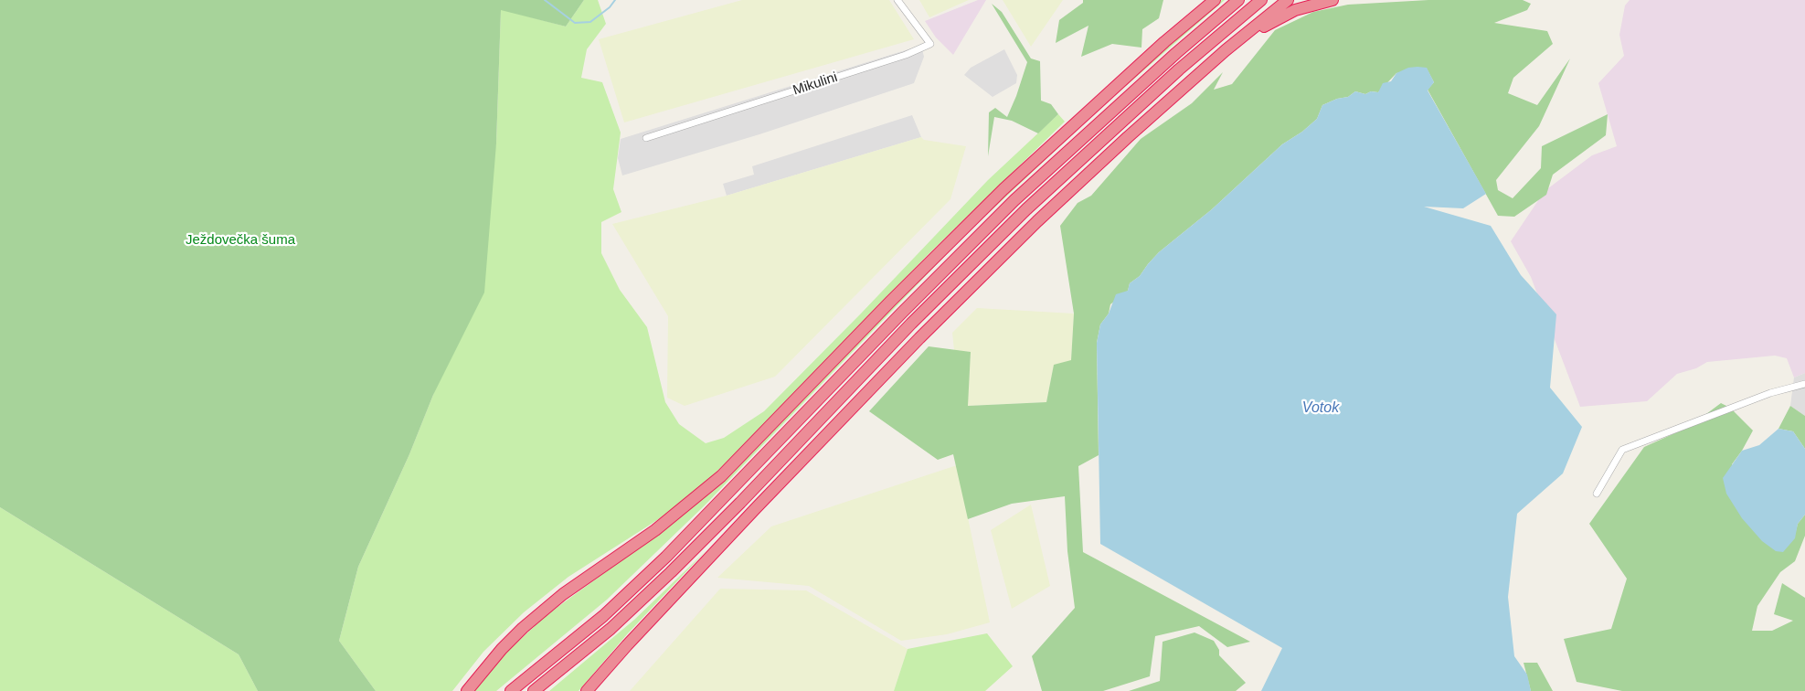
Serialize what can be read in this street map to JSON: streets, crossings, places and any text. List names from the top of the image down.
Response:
{
  "streets": {
    "street": ["Mikulini"]
  },
  "water": ["Votok"],
  "parks": ["Ježdovečka šuma"]
}
